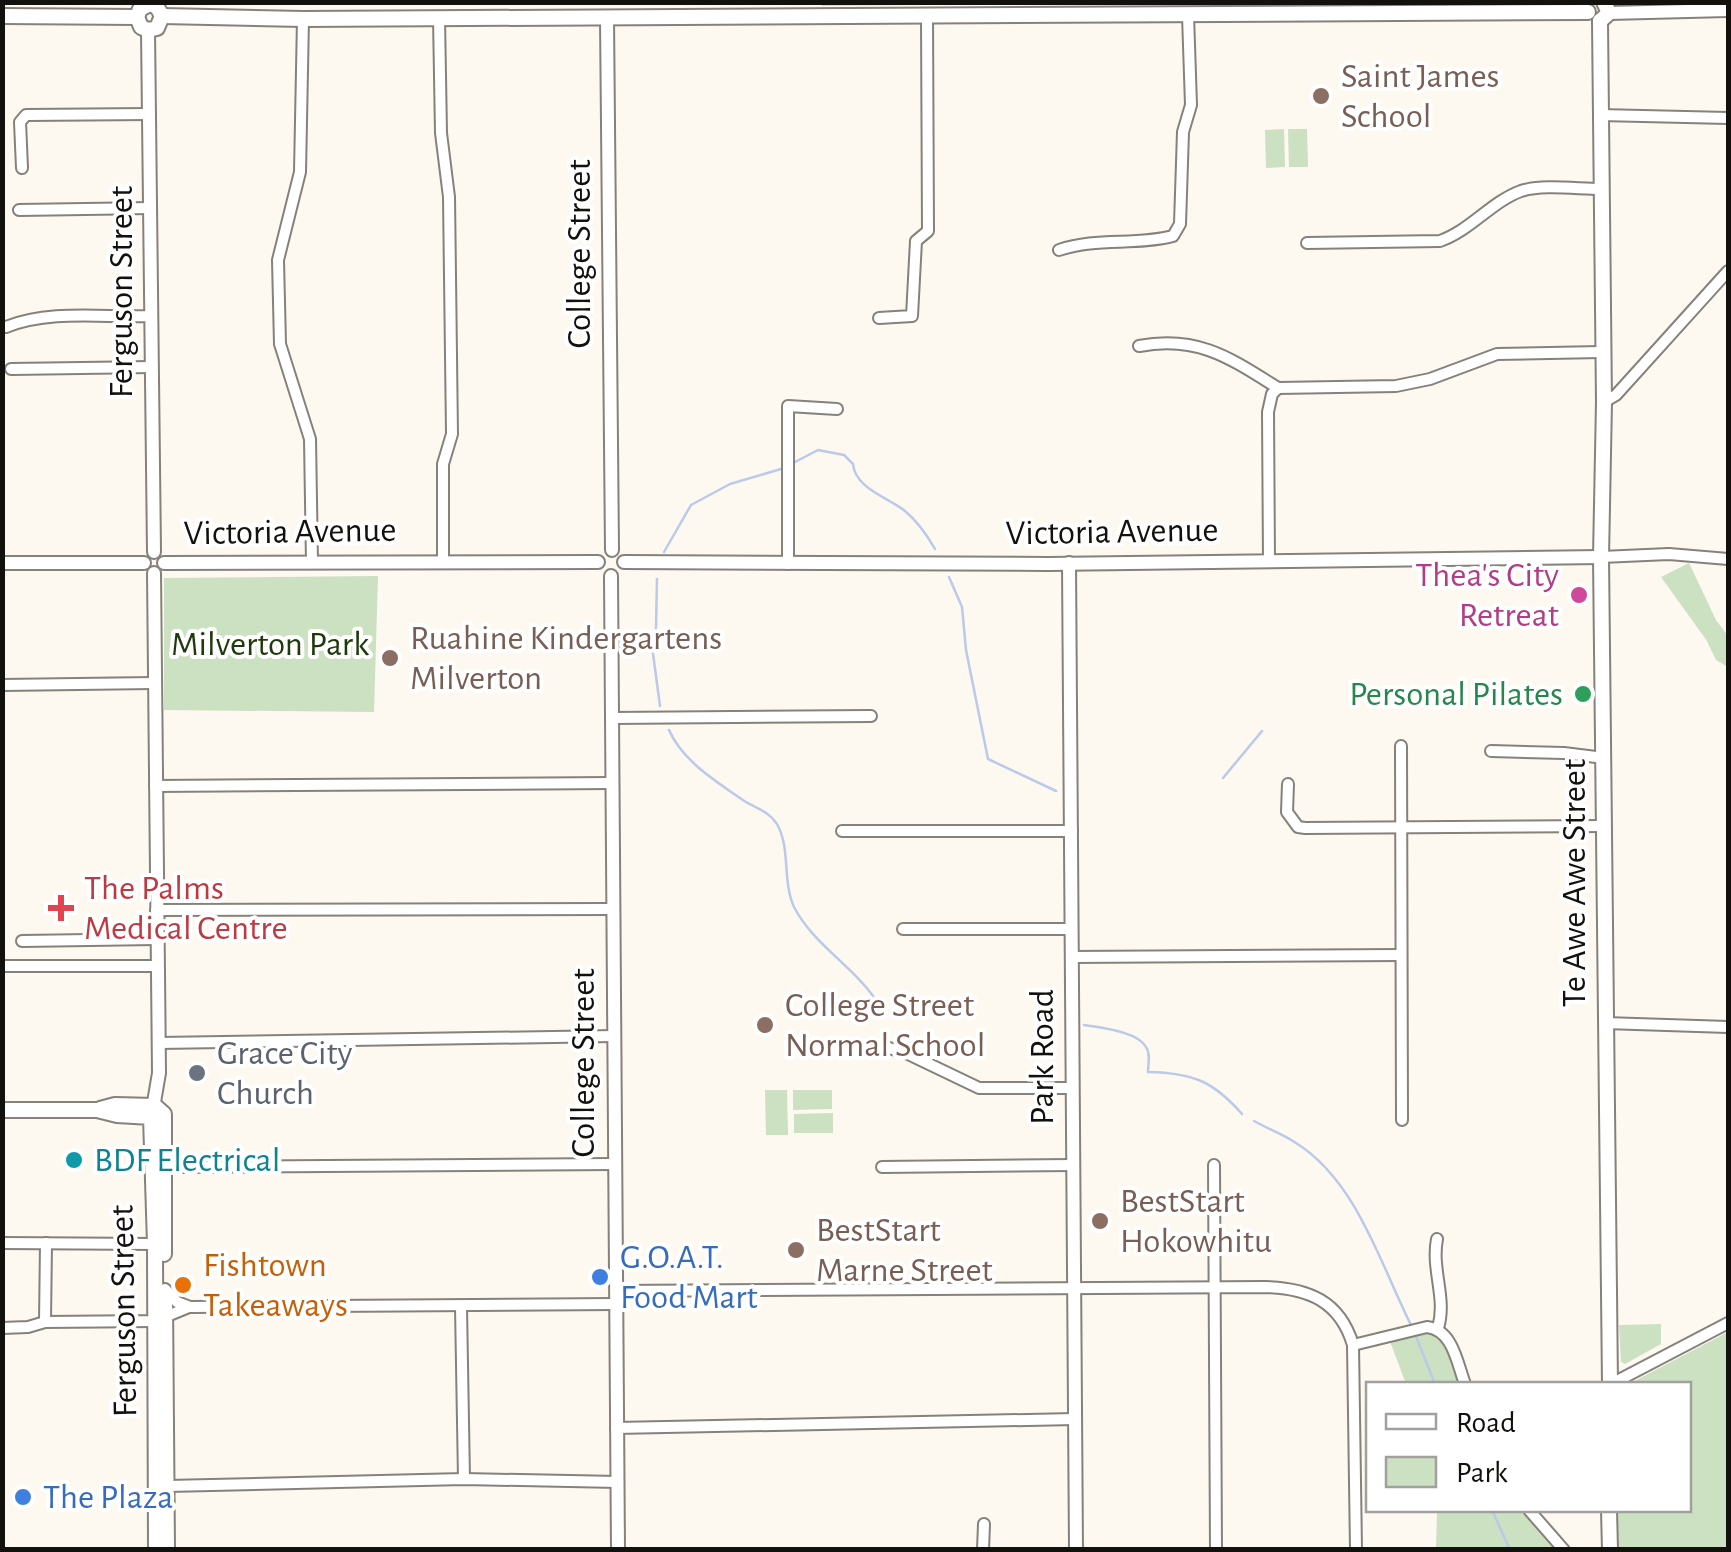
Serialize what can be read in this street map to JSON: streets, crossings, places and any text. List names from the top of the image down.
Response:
{
  "streets": {
    "main road": ["Ferguson Street", "Te Awe Awe Street"],
    "street": ["College Street", "Victoria Avenue", "Park Road"]
  },
  "crossings": [
    ["College Street", "Victoria Avenue"],
    ["Ferguson Street", "Victoria Avenue"],
    ["Victoria Avenue", "Te Awe Awe Street"],
    ["Victoria Avenue", "Park Road"]
  ],
  "parks": ["Milverton Park"],
  "places": {
    "other": [
      "Saint James School",
      "Thea's City Retreat",
      "Ruahine Kindergartens Milverton",
      "Personal Pilates",
      "College Street Normal School",
      "Grace City Church",
      "BDF Electrical",
      "BestStart Hokowhitu",
      "BestStart Marne Street",
      "G.O.A.T. Food Mart",
      "Fishtown Takeaways",
      "The Plaza"
    ],
    "health": ["The Palms Medical Centre"]
  },
  "legend": ["Road", "Park"]
}
